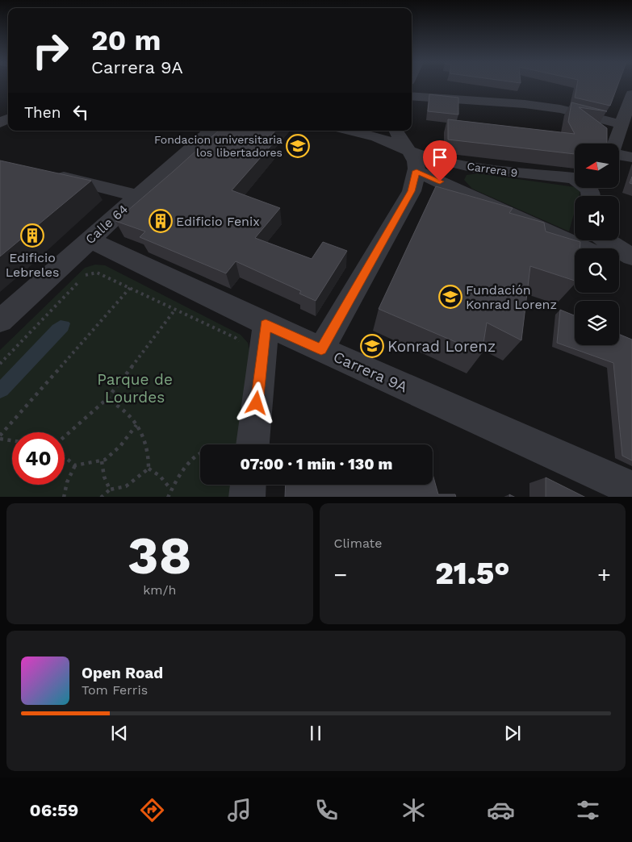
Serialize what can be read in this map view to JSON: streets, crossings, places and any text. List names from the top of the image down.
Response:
{
  "streets": {
    "street": ["Carrera 9", "Calle 64", "Carrera 9A"]
  },
  "crossings": [
    ["Calle 64", "Carrera 9A"]
  ],
  "parks": ["Parque de Lourdes"],
  "places": {
    "school or university": ["Fondacion universitaria los libertadores", "Fundación Konrad Lorenz", "Konrad Lorenz"],
    "building": ["Edificio Fenix", "Edificio Lebreles"]
  },
  "north": "left",
  "page": {
    "turn": ["20 m", "Carrera 9A"],
    "then": "Then",
    "limit": "40",
    "trip": "07:00 · 1 min · 130 m",
    "tile": [
      ["38", "km/h"],
      "Climate"
    ],
    "heat": ["−", "21.5°", "+"],
    "song": ["Open Road", "Tom Ferris"],
    "tabs": "06:59"
  }
}
